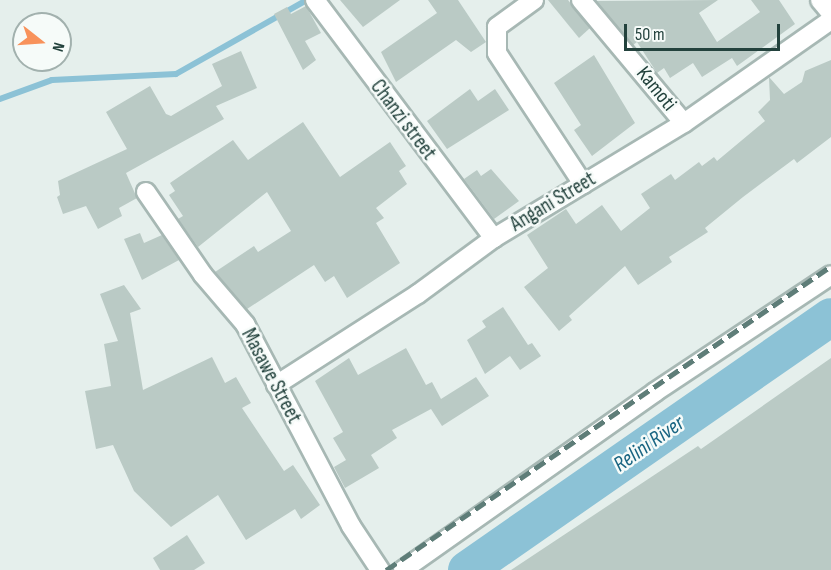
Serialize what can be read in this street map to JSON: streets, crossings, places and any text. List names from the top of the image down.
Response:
{
  "streets": {
    "street": [
      "Kamoti",
      "Chanzi street",
      "Angani Street",
      "Masawe Street"
    ]
  },
  "crossings": [
    ["Kamoti", "Angani Street"],
    ["Chanzi street", "Angani Street"],
    ["Angani Street", "Masawe Street"]
  ],
  "water": ["Relini River"],
  "scale_bar": "50 m",
  "north": "right"
}
